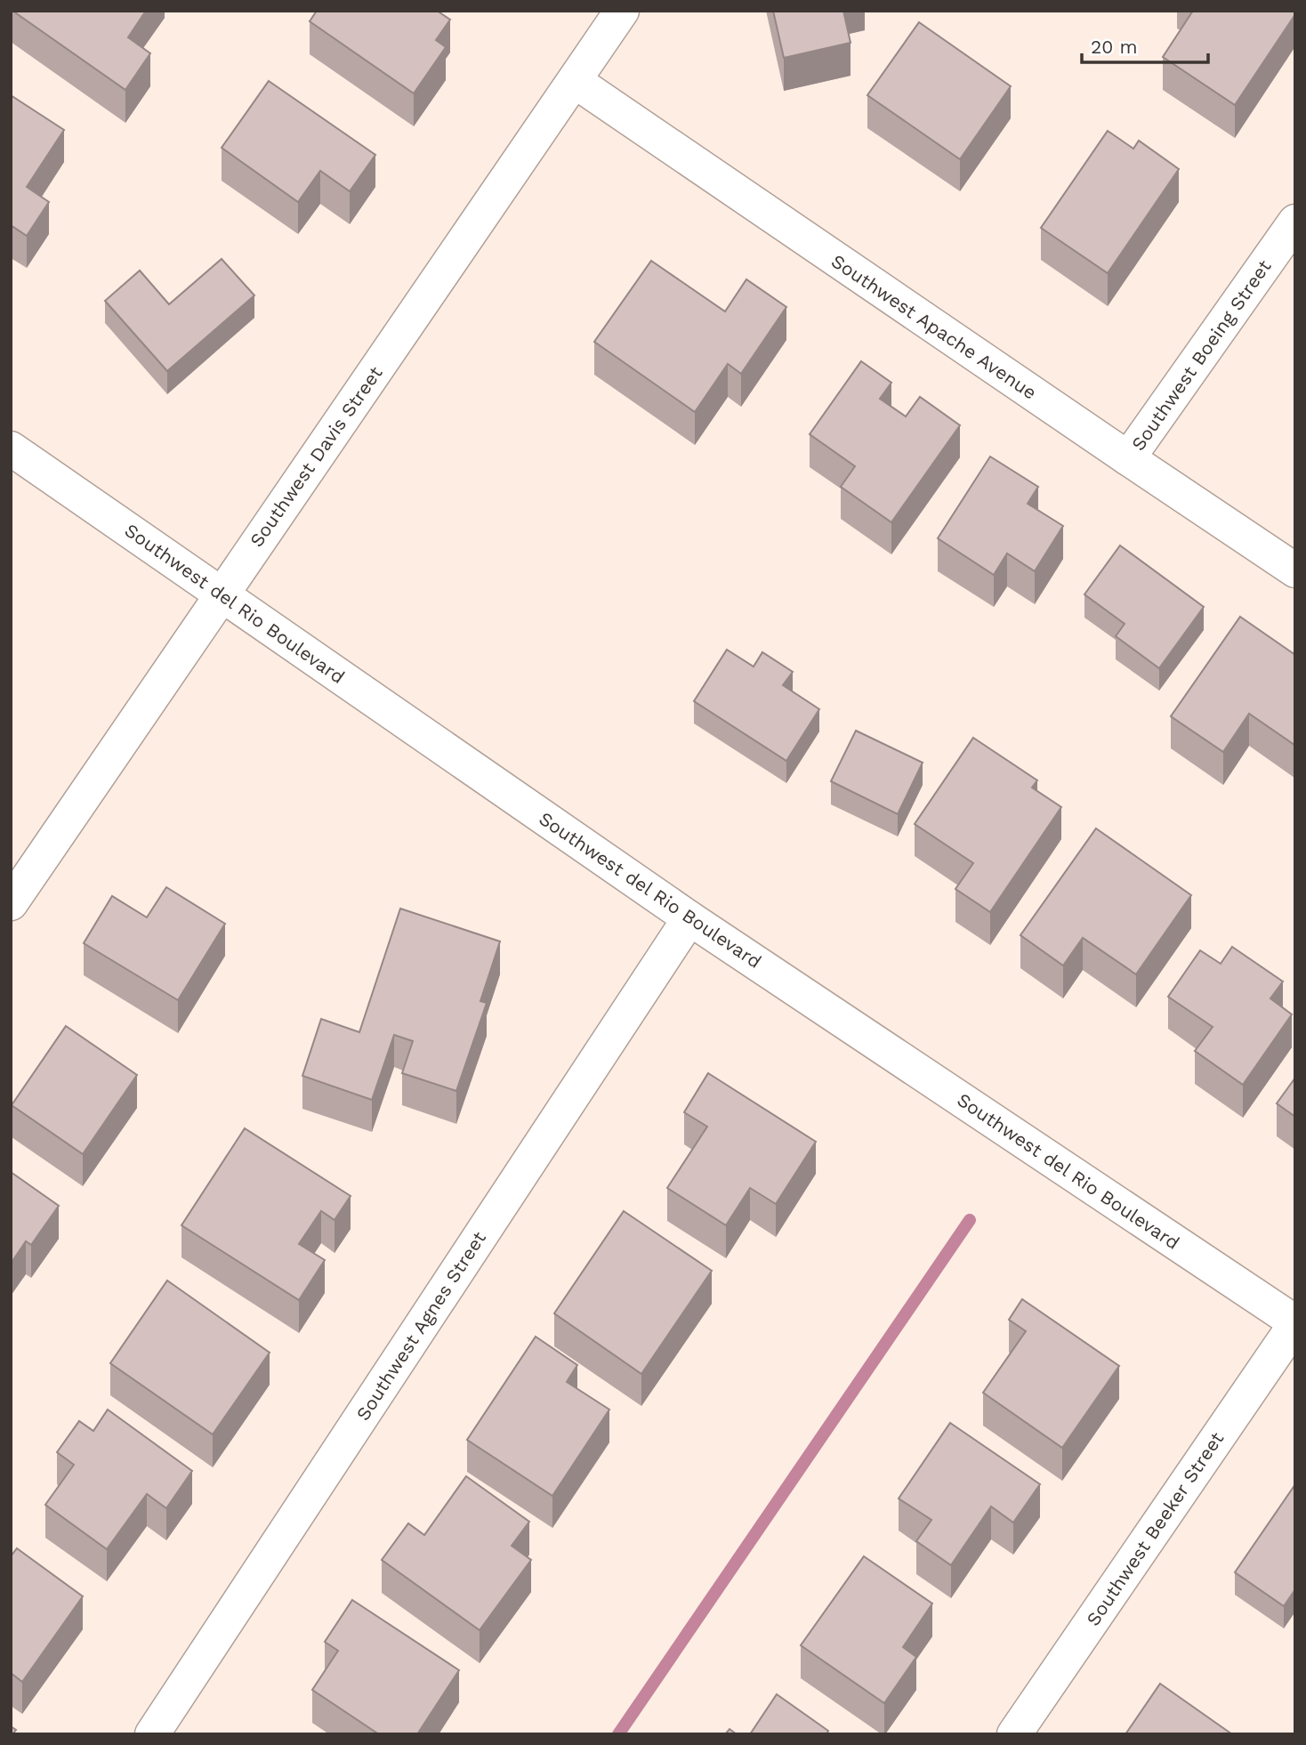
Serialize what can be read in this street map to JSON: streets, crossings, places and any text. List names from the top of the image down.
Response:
{
  "streets": {
    "street": [
      "Southwest Apache Avenue",
      "Southwest Boeing Street",
      "Southwest Davis Street",
      "Southwest del Rio Boulevard",
      "Southwest Agnes Street",
      "Southwest Beeker Street"
    ]
  },
  "crossings": [
    ["Southwest Apache Avenue", "Southwest Boeing Street"],
    ["Southwest Apache Avenue", "Southwest Davis Street"],
    ["Southwest Davis Street", "Southwest del Rio Boulevard"],
    ["Southwest del Rio Boulevard", "Southwest Agnes Street"],
    ["Southwest del Rio Boulevard", "Southwest Beeker Street"]
  ],
  "scale_bar": "20 m"
}
